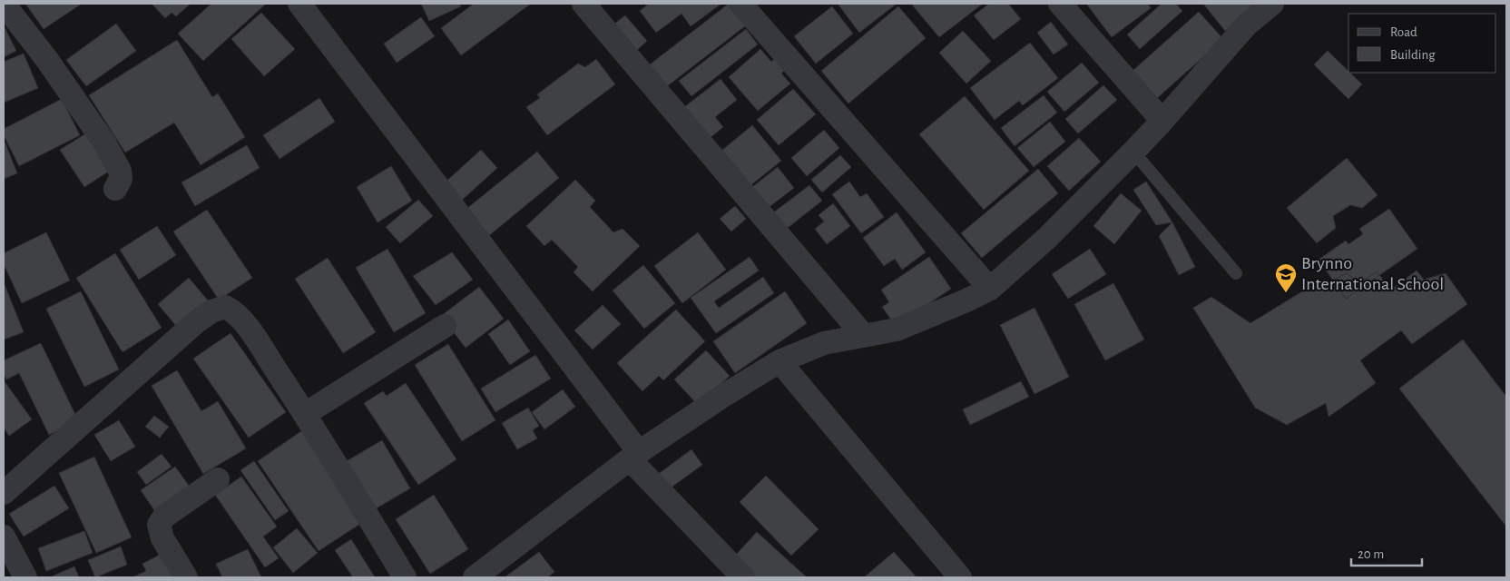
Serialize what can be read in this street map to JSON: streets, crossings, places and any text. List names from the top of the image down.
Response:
{
  "places": {
    "school or university": ["Brynno International School"]
  },
  "legend": ["Road", "Building"],
  "scale_bar": "20 m"
}
